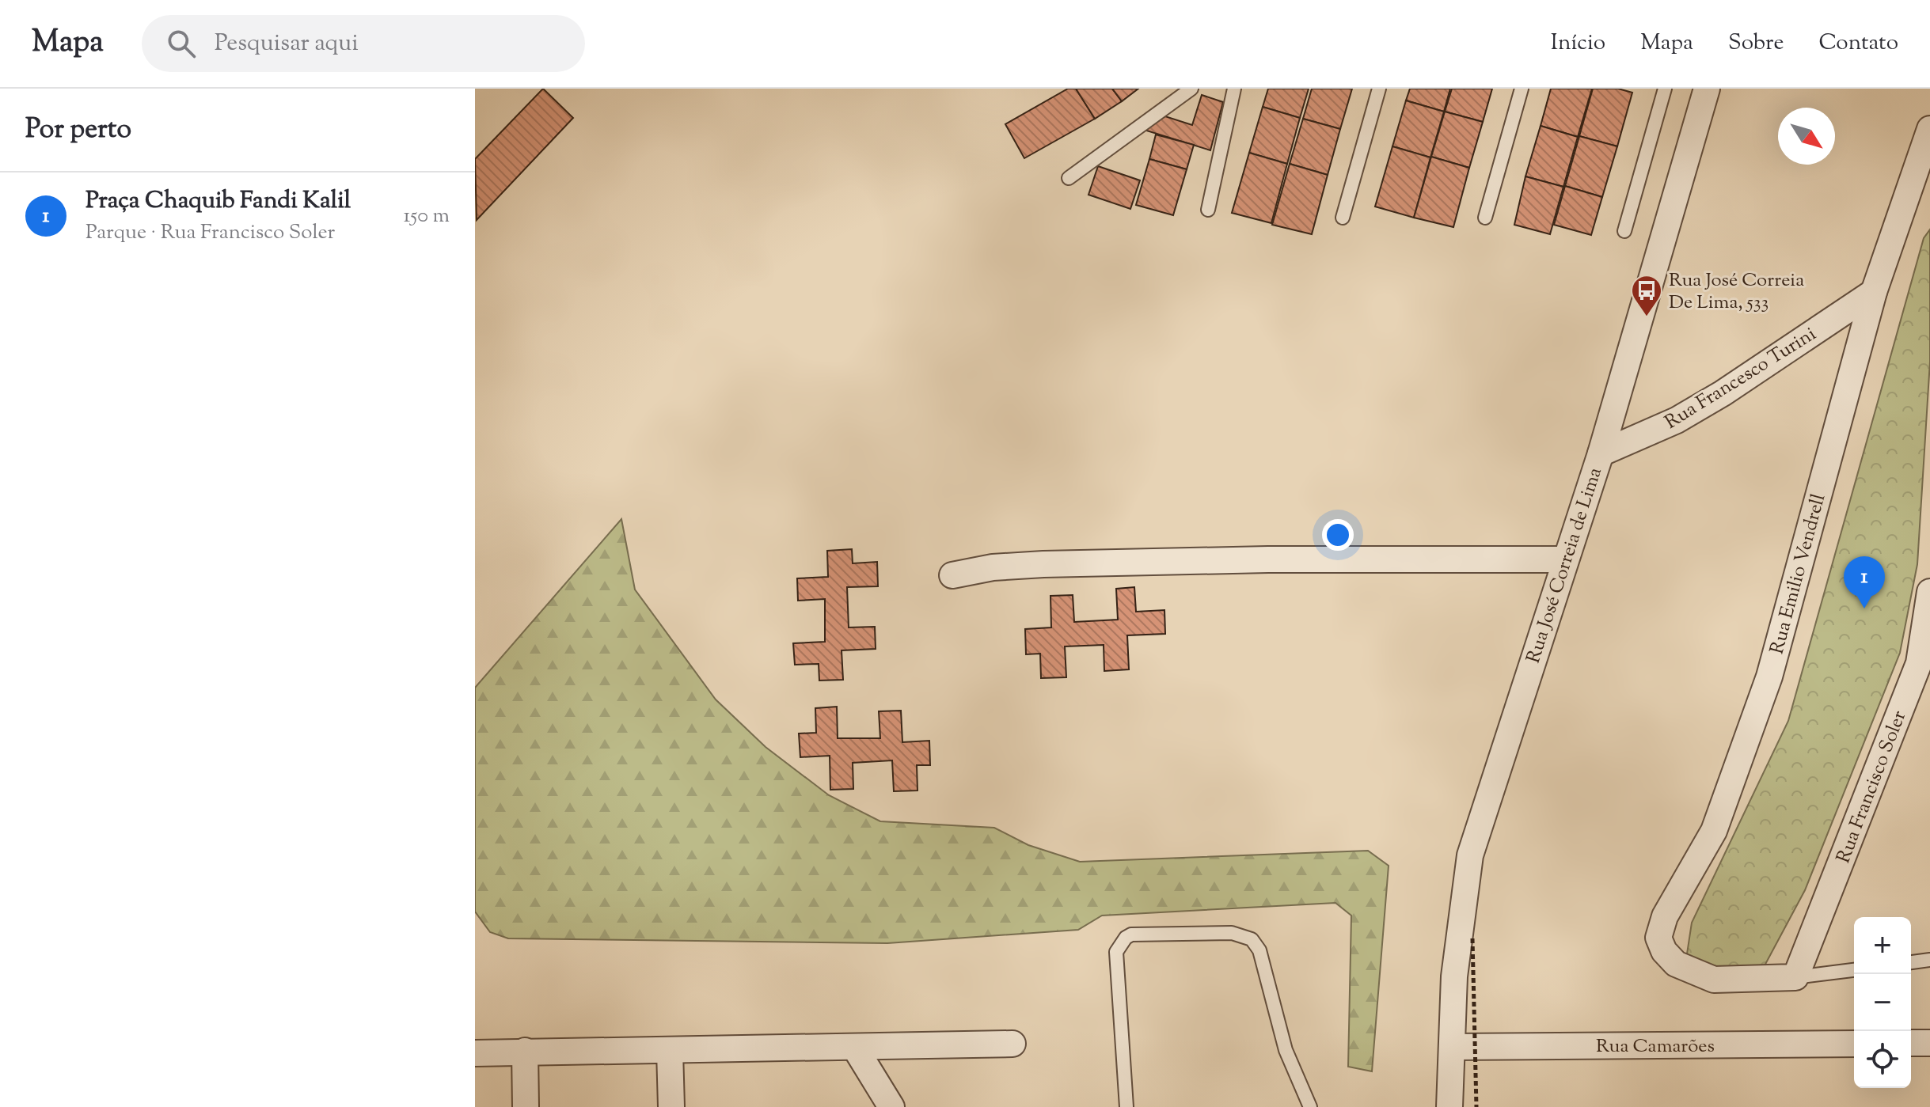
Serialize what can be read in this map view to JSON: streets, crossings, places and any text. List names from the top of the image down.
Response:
{
  "streets": {
    "street": [
      "Rua Francesco Turini",
      "Rua José Correia de Lima",
      "Rua Emilio Vendrell",
      "Rua Francisco Soler",
      "Rua Camarões"
    ]
  },
  "crossings": [
    ["Rua Francesco Turini", "Rua José Correia de Lima"],
    ["Rua Francesco Turini", "Rua Emilio Vendrell"],
    ["Rua José Correia de Lima", "Rua Camarões"],
    ["Rua Emilio Vendrell", "Rua Francisco Soler"]
  ],
  "places": {
    "bus stop": ["Rua José Correia De Lima, 533"]
  },
  "north": "bottom right",
  "page": {
    "header": "Mapa",
    "search": "Pesquisar aqui",
    "nav": [
      "Início",
      "Mapa",
      "Sobre",
      "Contato"
    ],
    "heading": "Por perto",
    "list": [
      {
        "mark": "1",
        "name": "Praça Chaquib Fandi Kalil",
        "note": "Parque · Rua Francisco Soler",
        "value": "150 m"
      }
    ],
    "pins": "1",
    "map_buttons": ["+", "−"]
  }
}
